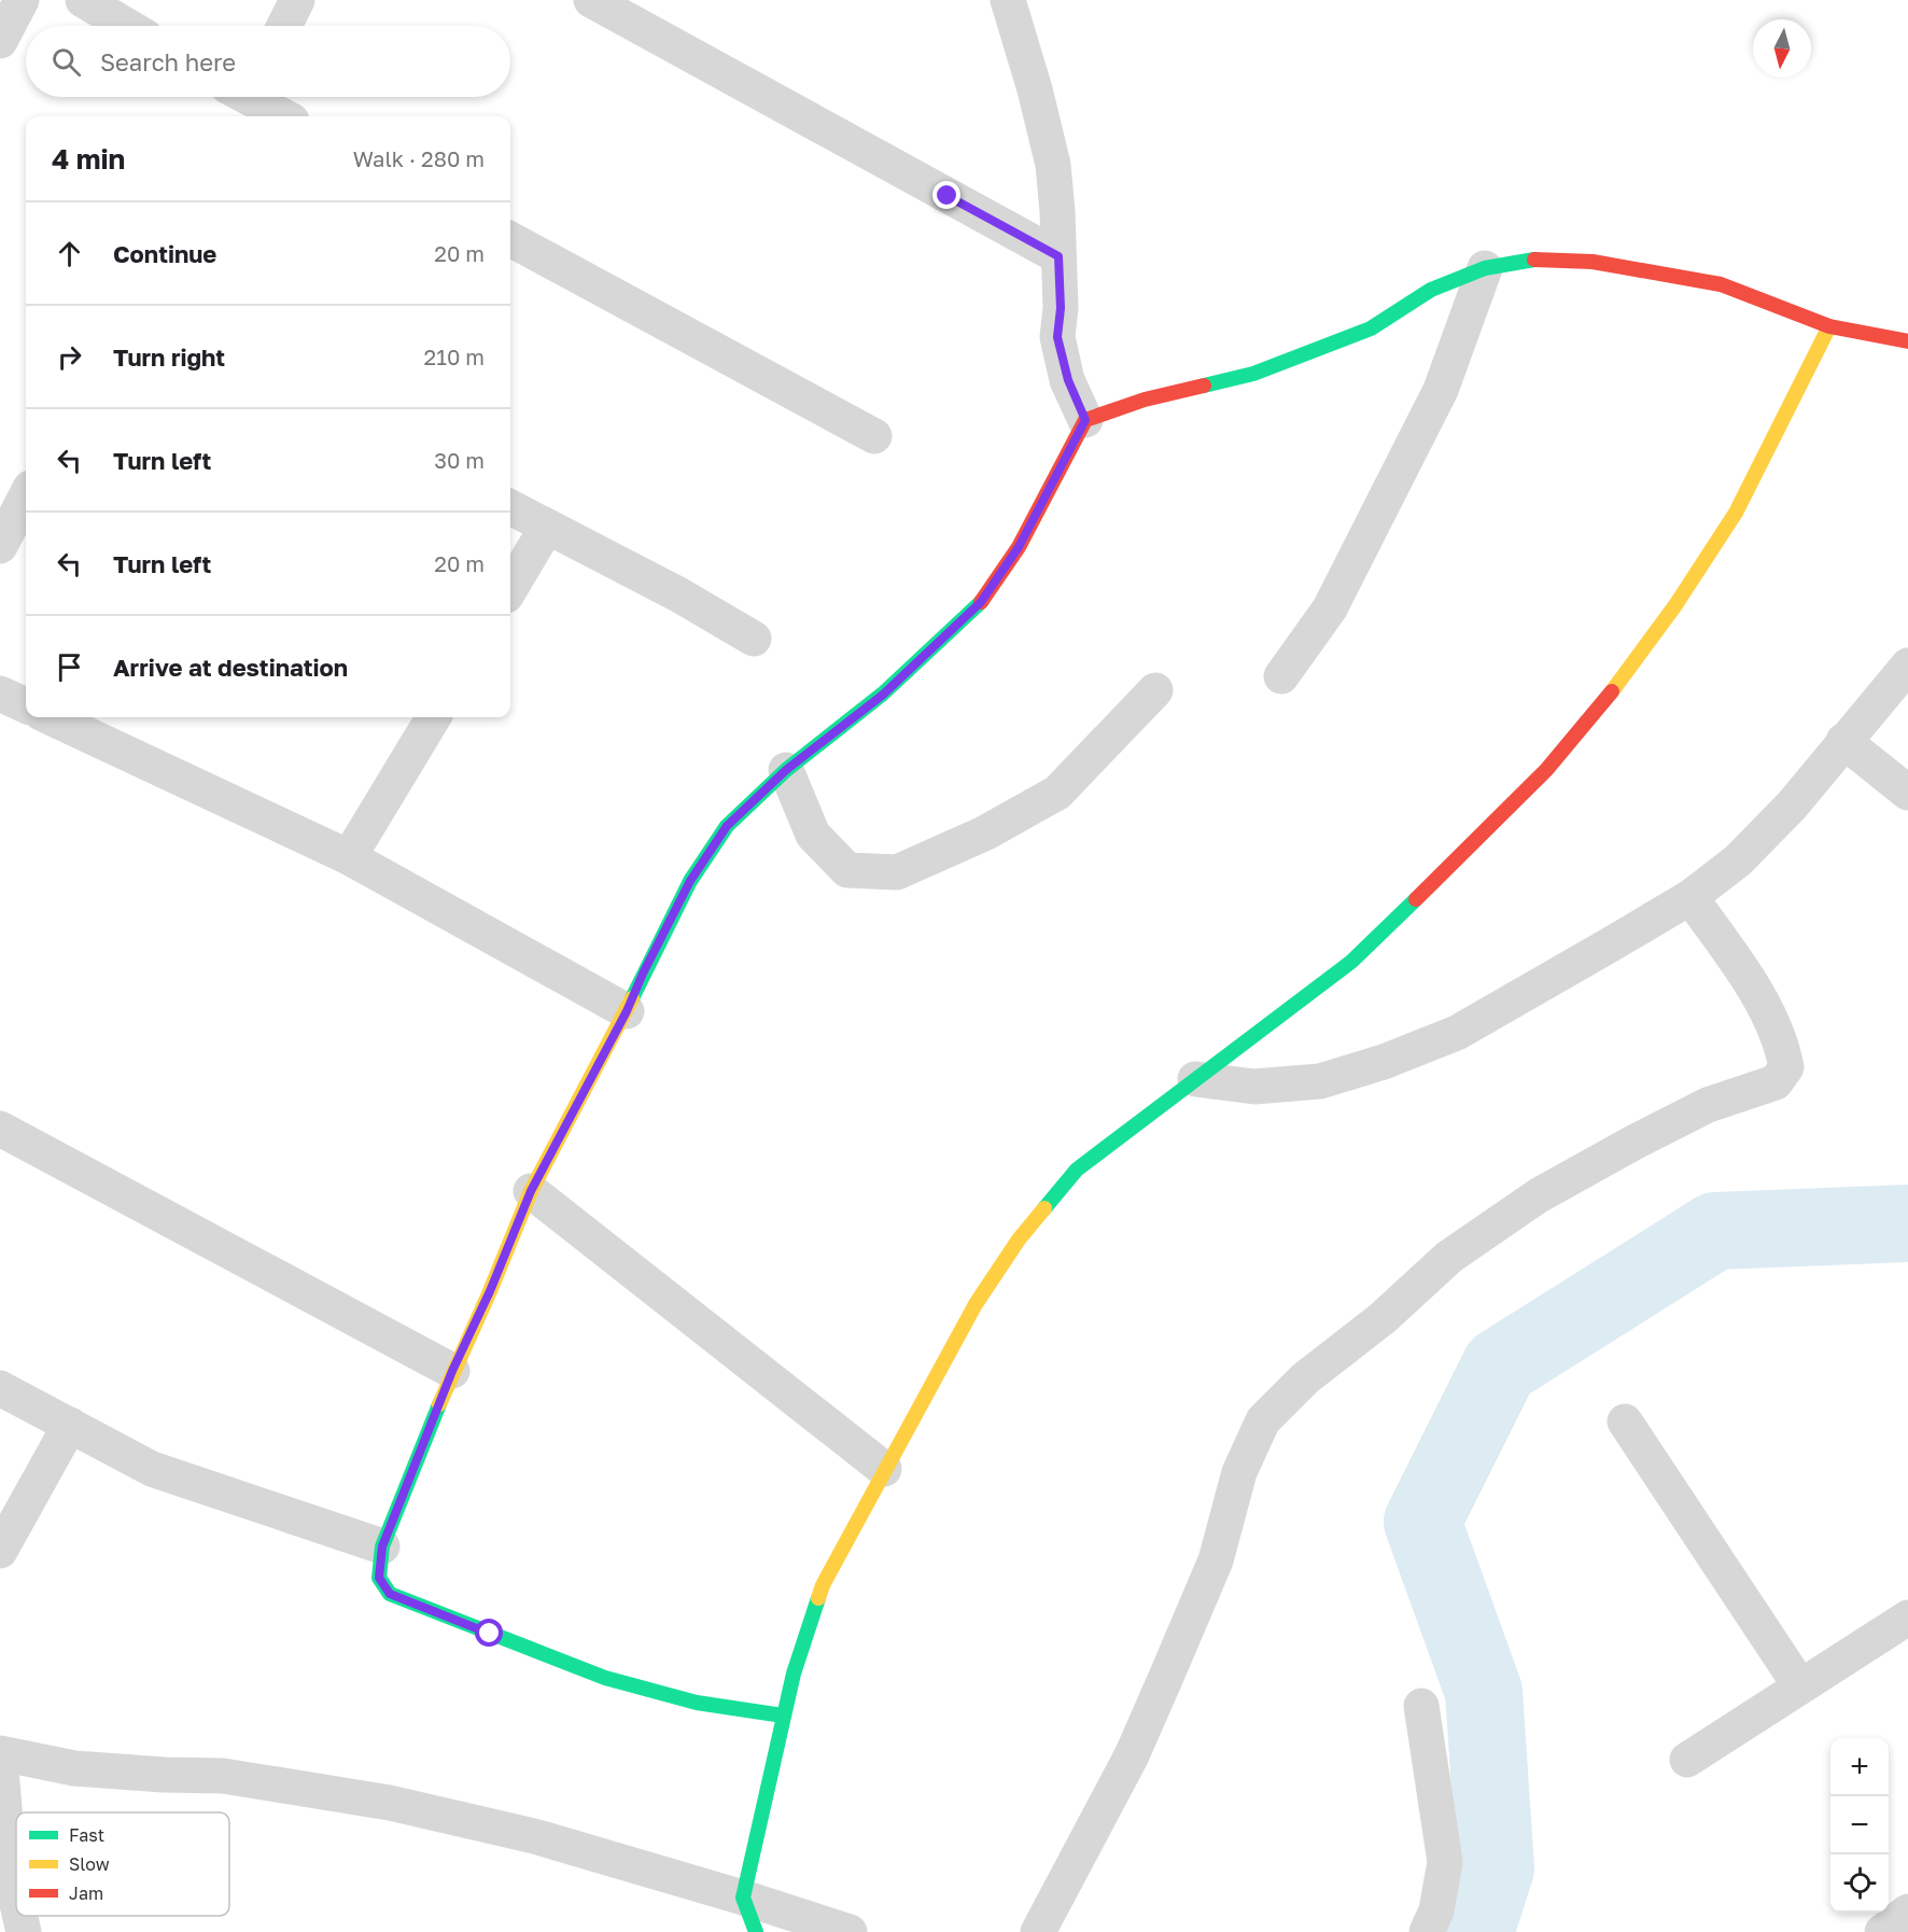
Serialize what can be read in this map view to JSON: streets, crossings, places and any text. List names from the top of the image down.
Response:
{
  "legend": ["Fast", "Slow", "Jam"],
  "north": "bottom",
  "page": {
    "search": "Search here",
    "heading": ["4 min", "Walk · 280 m"],
    "list": [
      ["Continue", "20 m"],
      ["Turn right", "210 m"],
      ["Turn left", "30 m"],
      ["Turn left", "20 m"],
      "Arrive at destination"
    ],
    "map_buttons": ["+", "−"]
  }
}
